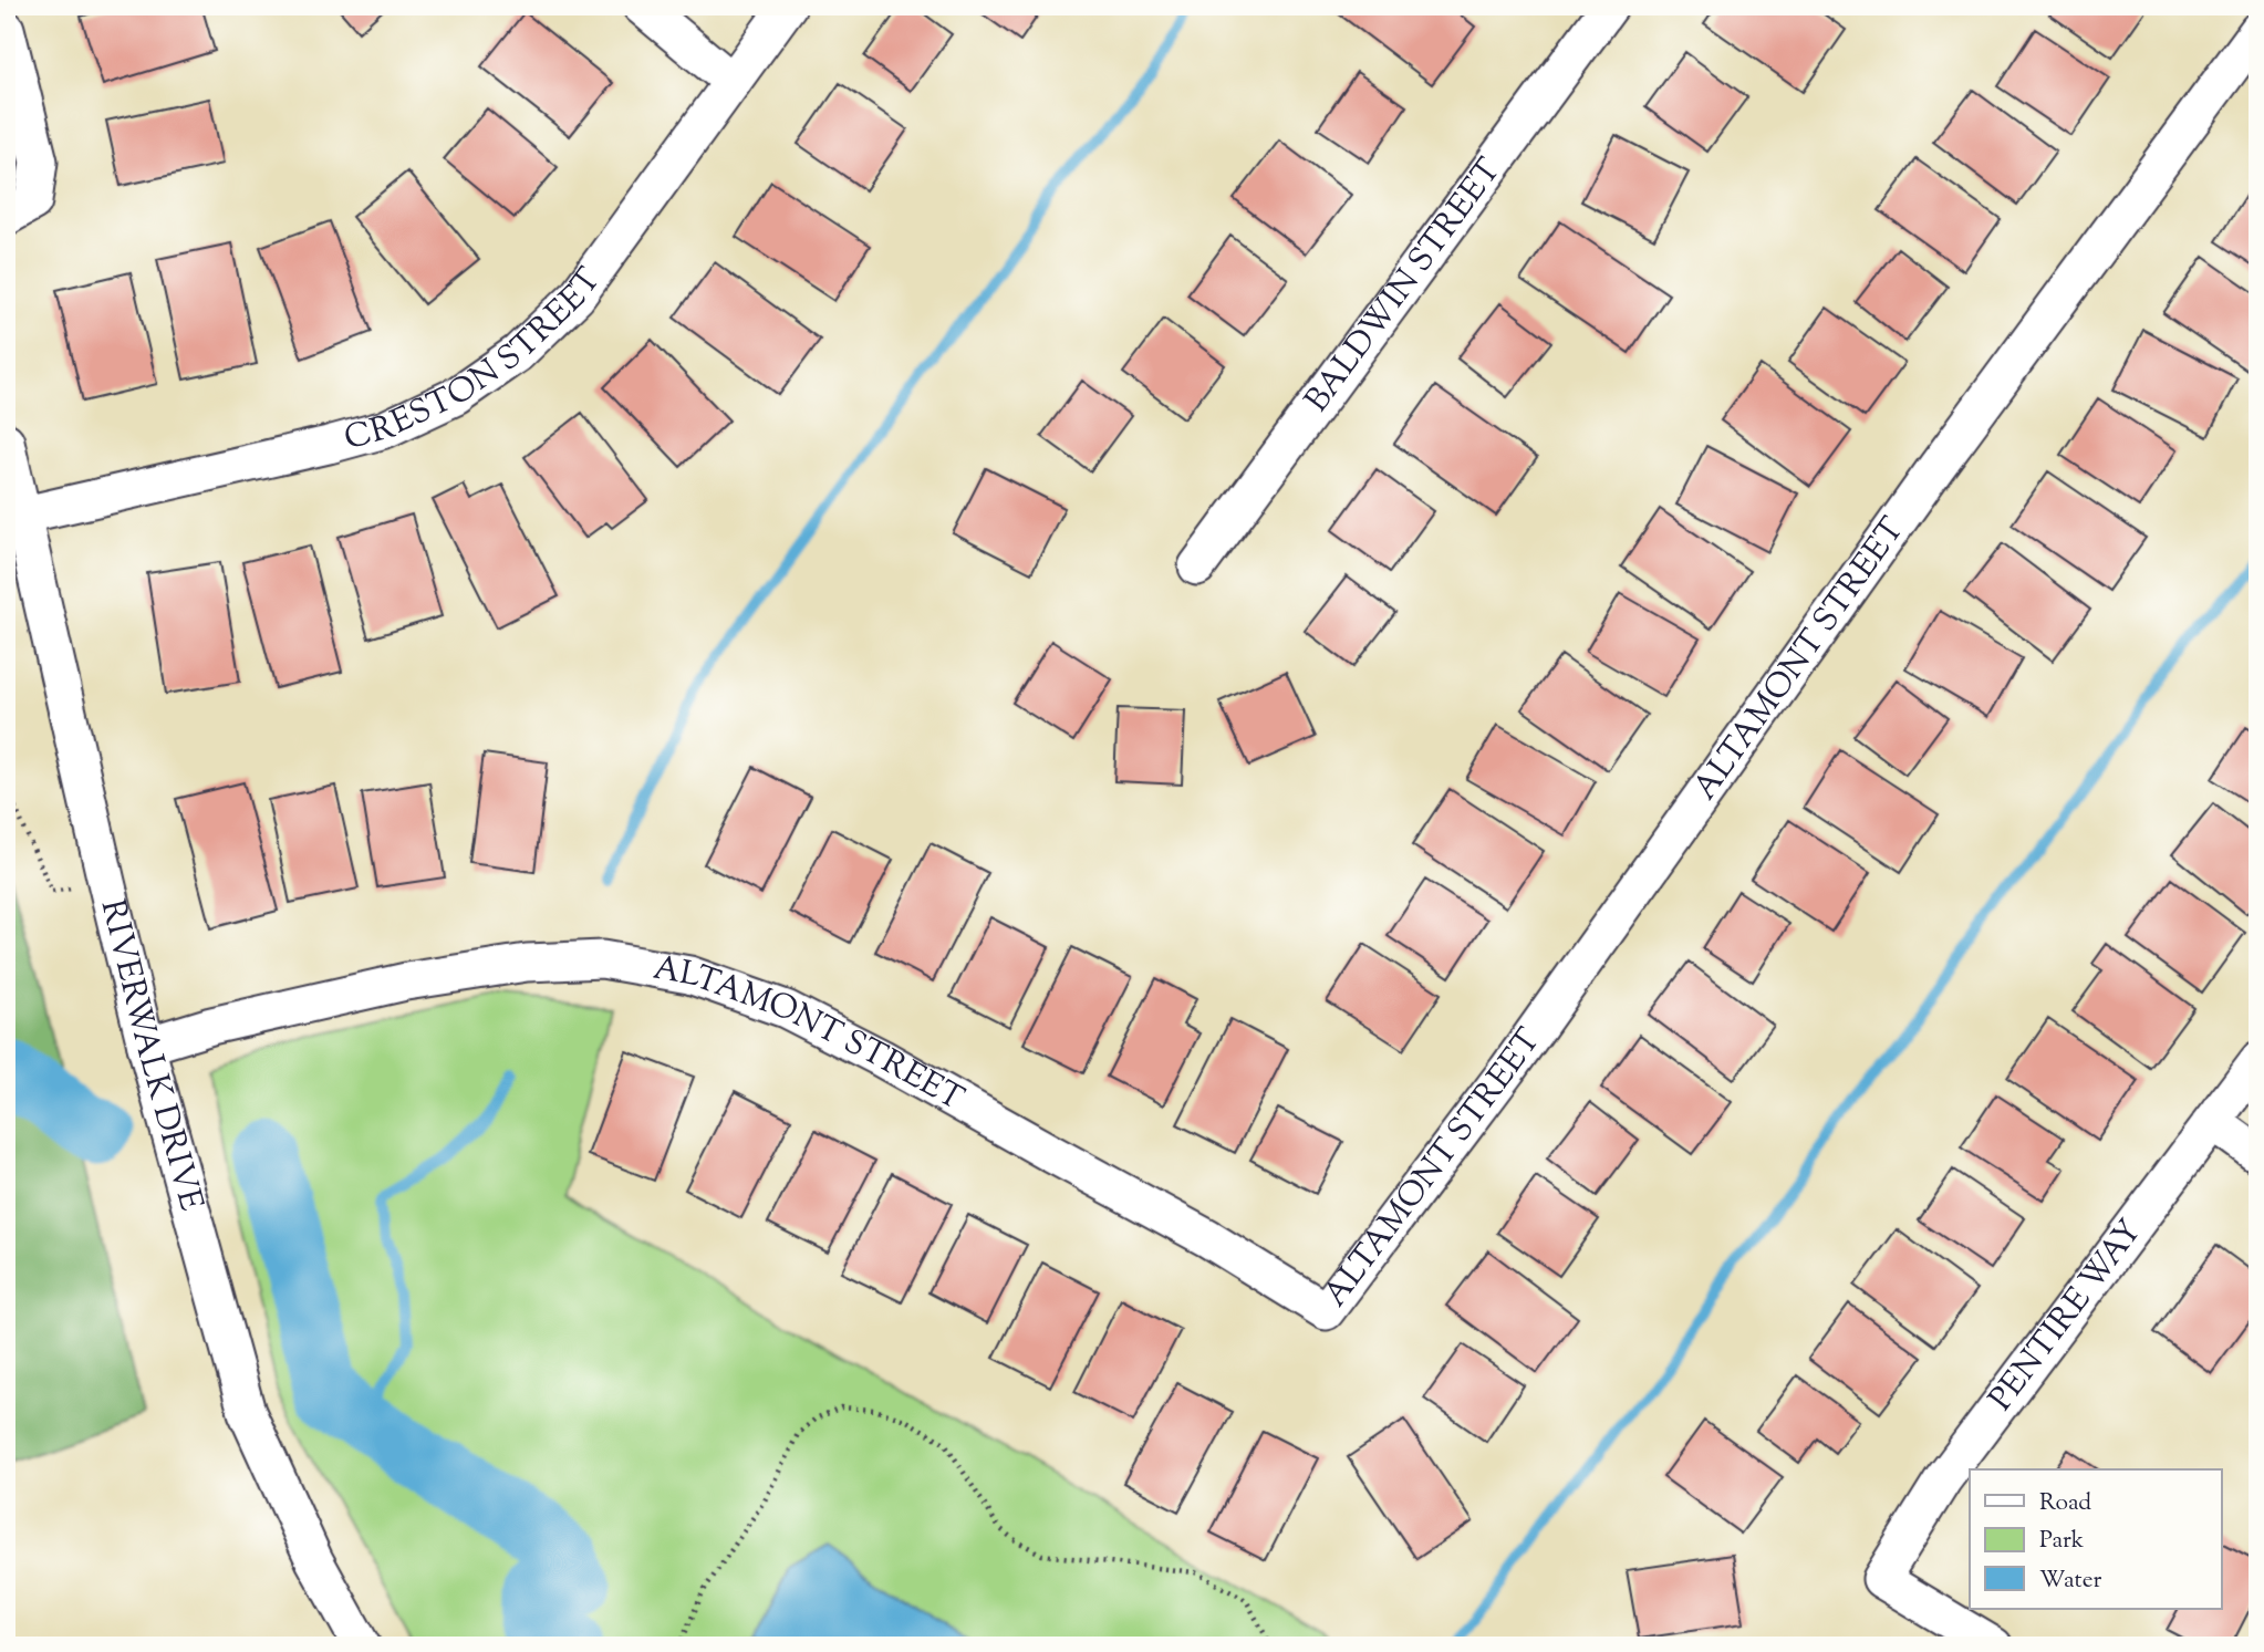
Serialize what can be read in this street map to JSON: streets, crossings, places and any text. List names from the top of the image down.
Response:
{
  "streets": {
    "street": [
      "BALDWIN STREET",
      "CRESTON STREET",
      "ALTAMONT STREET",
      "RIVERWALK DRIVE",
      "PENTIRE WAY"
    ]
  },
  "crossings": [
    ["CRESTON STREET", "RIVERWALK DRIVE"],
    ["ALTAMONT STREET", "RIVERWALK DRIVE"]
  ],
  "legend": ["Road", "Park", "Water"]
}
